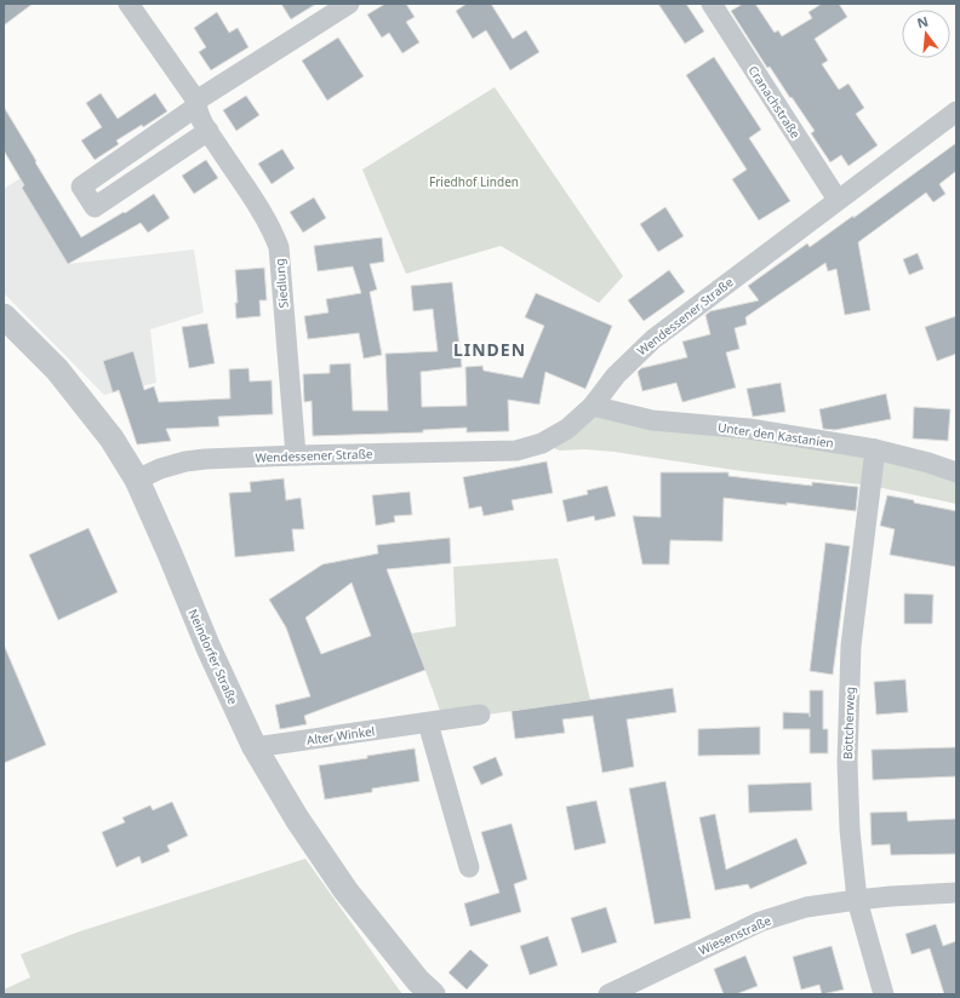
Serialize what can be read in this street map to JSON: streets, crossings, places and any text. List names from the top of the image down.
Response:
{
  "streets": {
    "street": [
      "Cranachstraße",
      "Siedlung",
      "Wendessener Straße",
      "Unter den Kastanien",
      "Neindorfer Straße",
      "Böttcherweg",
      "Alter Winkel",
      "Wiesenstraße"
    ]
  },
  "crossings": [
    ["Cranachstraße", "Wendessener Straße"],
    ["Siedlung", "Wendessener Straße"],
    ["Wendessener Straße", "Unter den Kastanien"],
    ["Wendessener Straße", "Neindorfer Straße"],
    ["Unter den Kastanien", "Böttcherweg"],
    ["Neindorfer Straße", "Alter Winkel"],
    ["Böttcherweg", "Wiesenstraße"]
  ],
  "districts": ["LINDEN"],
  "parks": ["Friedhof Linden"],
  "north": "top"
}
